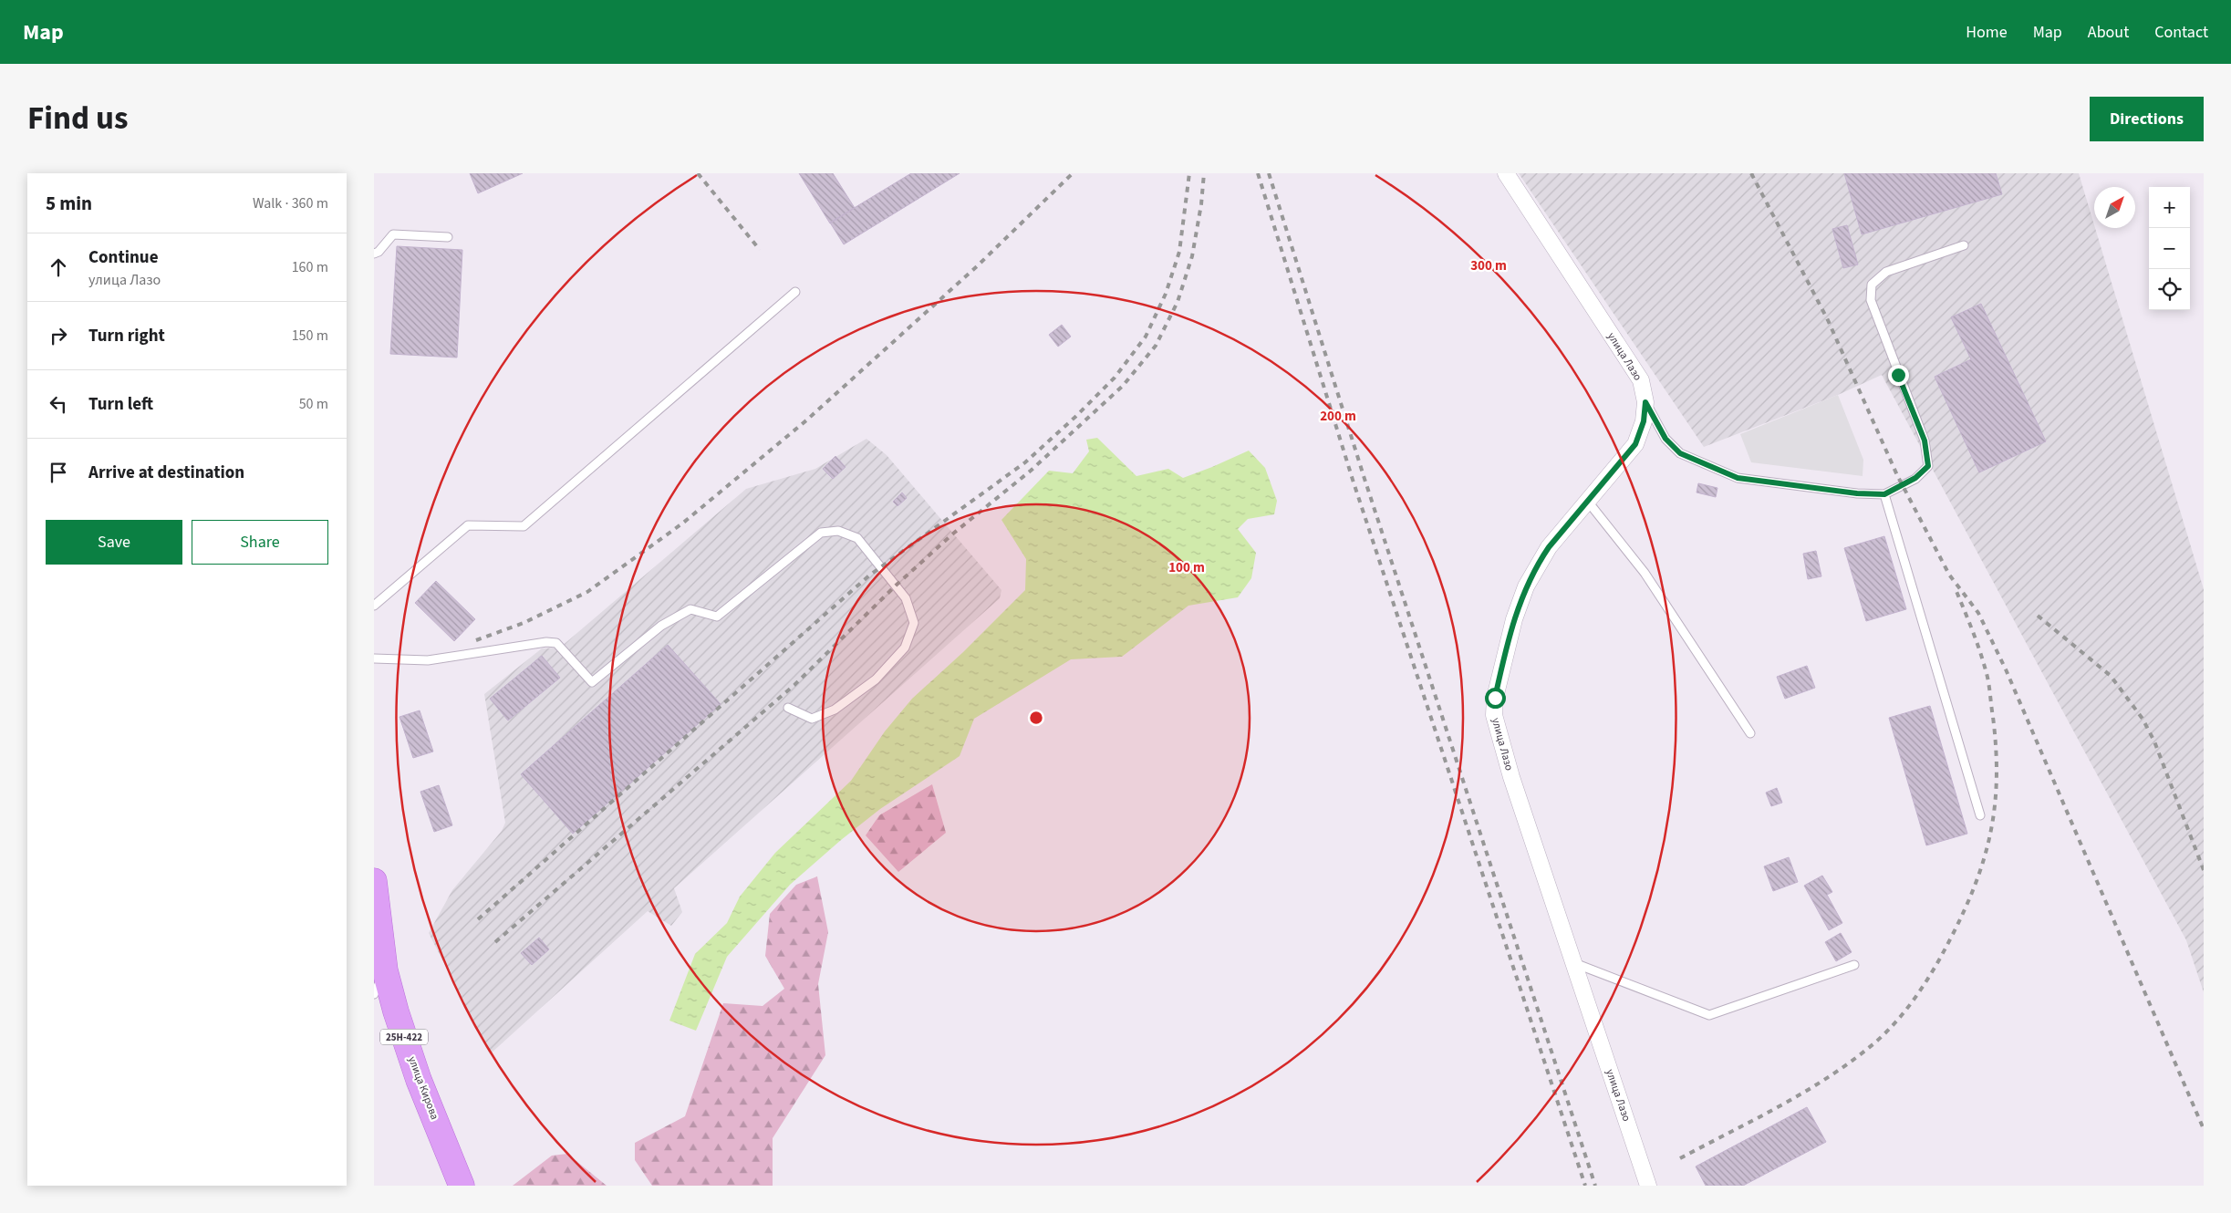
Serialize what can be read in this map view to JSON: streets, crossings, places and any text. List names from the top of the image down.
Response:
{
  "streets": {
    "main road": ["25Н-422", "улица Кирова"],
    "street": ["улица Лазо"]
  },
  "north": "top right",
  "page": {
    "header": "Map",
    "nav": [
      "Home",
      "Map",
      "About",
      "Contact"
    ],
    "title": "Find us",
    "buttons": [
      "Directions",
      ["Save", "Share"]
    ],
    "heading": ["5 min", "Walk · 360 m"],
    "map_buttons": ["+", "−"],
    "list": [
      ["Continue", "улица Лазо", "160 m"],
      ["Turn right", "150 m"],
      ["Turn left", "50 m"],
      "Arrive at destination"
    ]
  },
  "rings": ["300 m", "200 m", "100 m"]
}
